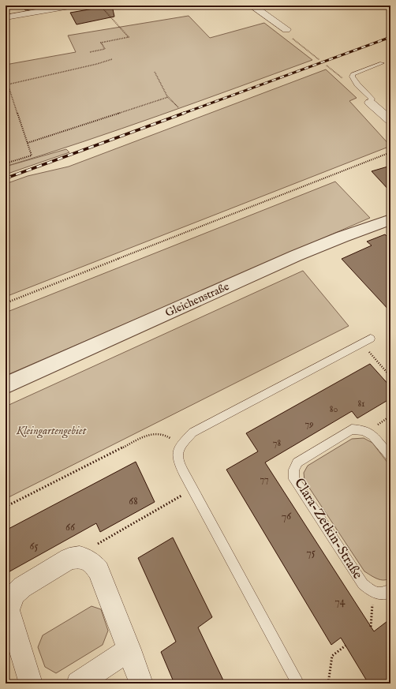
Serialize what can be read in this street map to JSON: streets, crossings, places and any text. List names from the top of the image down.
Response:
{
  "streets": {
    "street": ["Gleichenstraße"],
    "lane": ["Clara-Zetkin-Straße"]
  },
  "parks": ["Kleingartengebiet"],
  "house_numbers": [
    "81",
    "80",
    "79",
    "78",
    "77",
    "68",
    "76",
    "66",
    "65",
    "75",
    "74"
  ]
}
